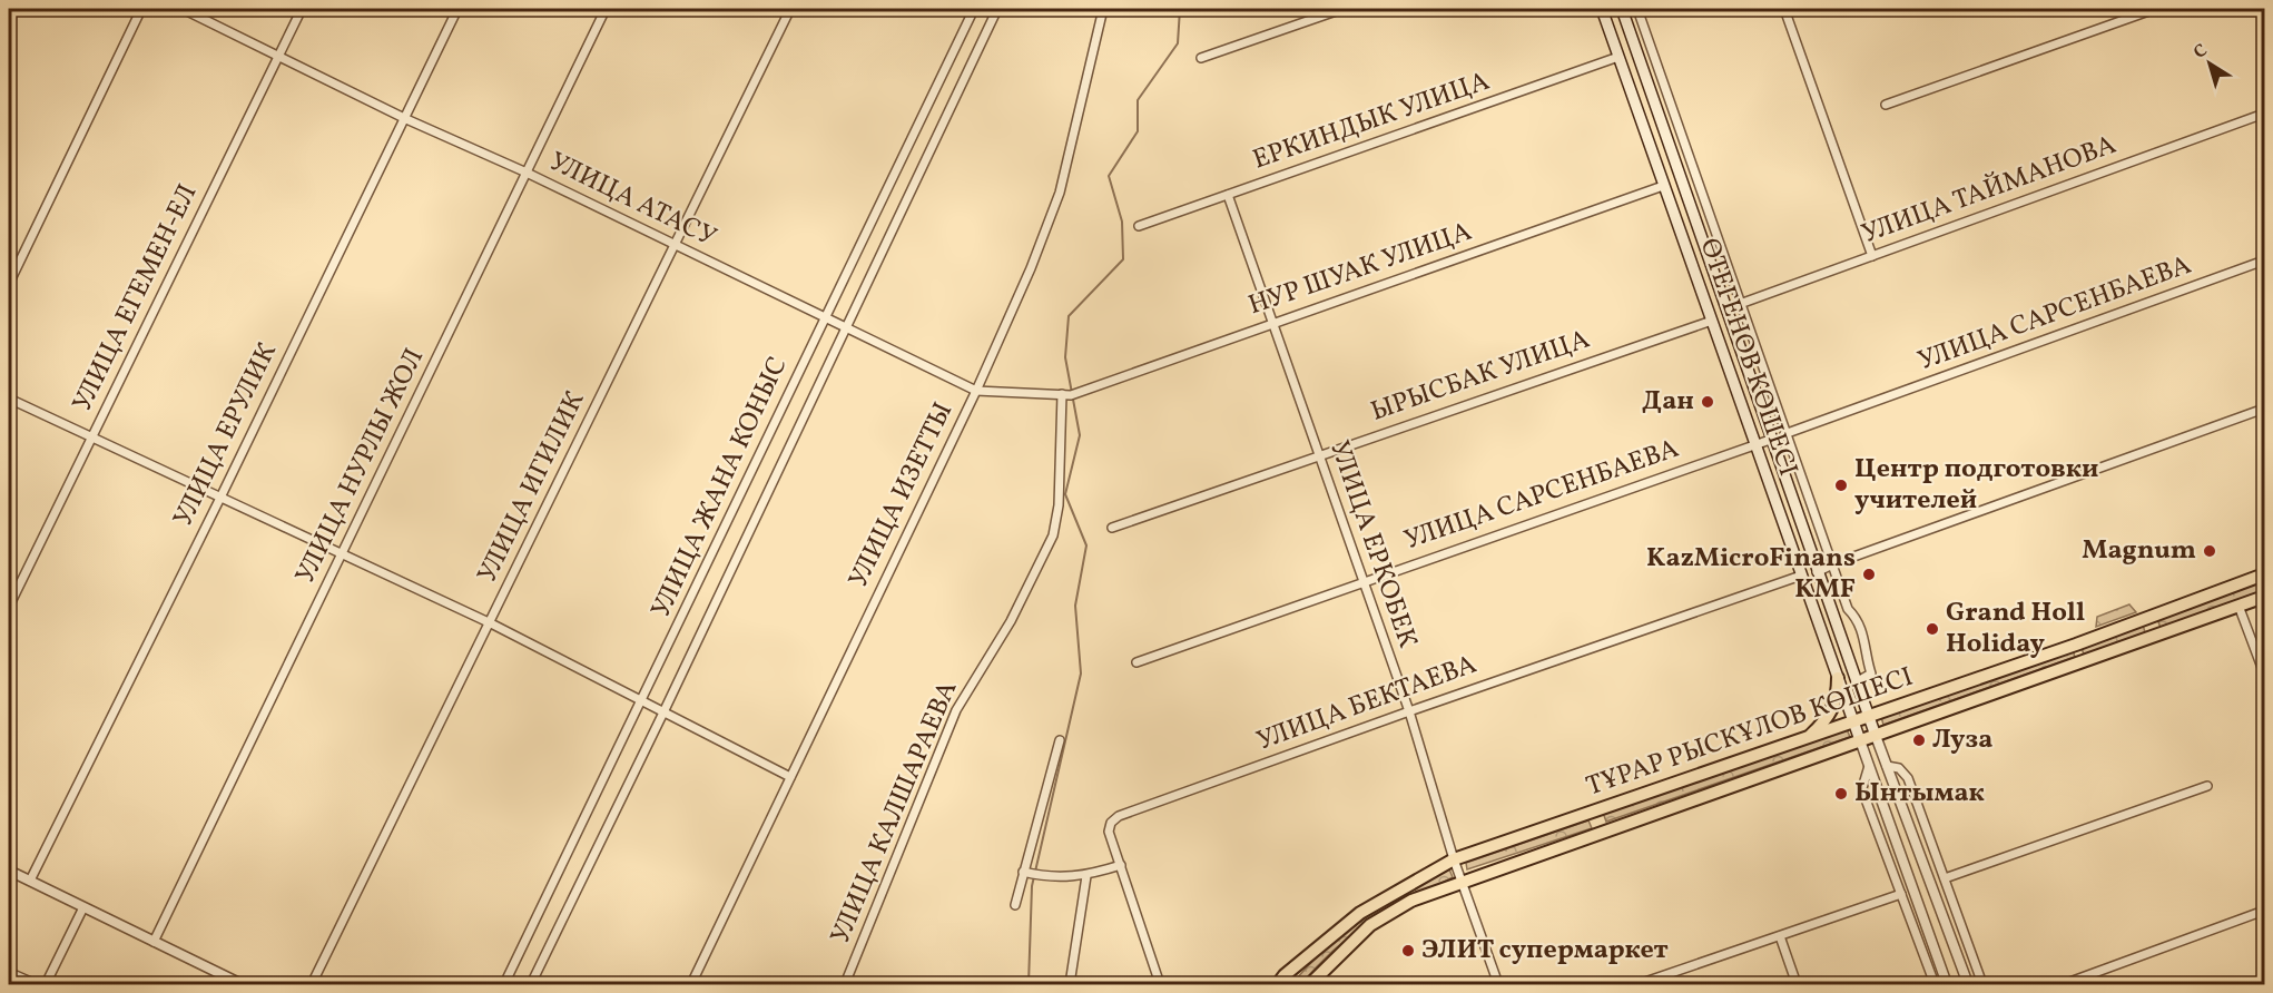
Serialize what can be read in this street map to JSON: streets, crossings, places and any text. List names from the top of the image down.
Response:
{
  "streets": {
    "main road": ["ӨТЕГЕНОВ КӨШЕСІ", "ТҰРАР РЫСКҰЛОВ КӨШЕСІ"],
    "street": [
      "ЕРКИНДЫК УЛИЦА",
      "УЛИЦА ТАЙМАНОВА",
      "УЛИЦА АТАСУ",
      "НУР ШУАК УЛИЦА",
      "УЛИЦА ЕГЕМЕН-ЕЛ",
      "УЛИЦА САРСЕНБАЕВА",
      "ЫРЫСБАК УЛИЦА",
      "УЛИЦА ЕРУЛИК",
      "УЛИЦА НУРЛЫ ЖОЛ",
      "УЛИЦА ИГИЛИК",
      "УЛИЦА ЖАНА КОНЫС",
      "УЛИЦА ИЗЕТТЫ",
      "УЛИЦА ЕРКОБЕК",
      "УЛИЦА БЕКТАЕВА",
      "УЛИЦА КАЛШАРАЕВА"
    ]
  },
  "crossings": [
    ["ЕРКИНДЫК УЛИЦА", "ӨТЕГЕНОВ КӨШЕСІ"],
    ["ЕРКИНДЫК УЛИЦА", "УЛИЦА ЕРКОБЕК"],
    ["УЛИЦА ТАЙМАНОВА", "ӨТЕГЕНОВ КӨШЕСІ"],
    ["УЛИЦА АТАСУ", "НУР ШУАК УЛИЦА"],
    ["УЛИЦА АТАСУ", "УЛИЦА ЕГЕМЕН-ЕЛ"],
    ["УЛИЦА АТАСУ", "УЛИЦА ЕРУЛИК"],
    ["УЛИЦА АТАСУ", "УЛИЦА НУРЛЫ ЖОЛ"],
    ["УЛИЦА АТАСУ", "УЛИЦА ИГИЛИК"],
    ["УЛИЦА АТАСУ", "УЛИЦА ЖАНА КОНЫС"],
    ["УЛИЦА АТАСУ", "УЛИЦА ИЗЕТТЫ"],
    ["УЛИЦА АТАСУ", "УЛИЦА КАЛШАРАЕВА"],
    ["НУР ШУАК УЛИЦА", "ӨТЕГЕНОВ КӨШЕСІ"],
    ["НУР ШУАК УЛИЦА", "УЛИЦА ЕРКОБЕК"],
    ["НУР ШУАК УЛИЦА", "УЛИЦА КАЛШАРАЕВА"],
    ["УЛИЦА САРСЕНБАЕВА", "ӨТЕГЕНОВ КӨШЕСІ"],
    ["УЛИЦА САРСЕНБАЕВА", "УЛИЦА ЕРКОБЕК"],
    ["ӨТЕГЕНОВ КӨШЕСІ", "ЫРЫСБАК УЛИЦА"],
    ["ӨТЕГЕНОВ КӨШЕСІ", "УЛИЦА БЕКТАЕВА"],
    ["ӨТЕГЕНОВ КӨШЕСІ", "ТҰРАР РЫСКҰЛОВ КӨШЕСІ"],
    ["ЫРЫСБАК УЛИЦА", "УЛИЦА ЕРКОБЕК"],
    ["УЛИЦА ЕРКОБЕК", "УЛИЦА БЕКТАЕВА"],
    ["УЛИЦА ЕРКОБЕК", "ТҰРАР РЫСКҰЛОВ КӨШЕСІ"]
  ],
  "places": [
    "Дан",
    "Центр подготовки учителей",
    "Magnum",
    "KazMicroFinans KMF",
    "Grand Holl Holiday",
    "Луза",
    "Ынтымак",
    "ЭЛИТ супермаркет"
  ],
  "north": "top left"
}
